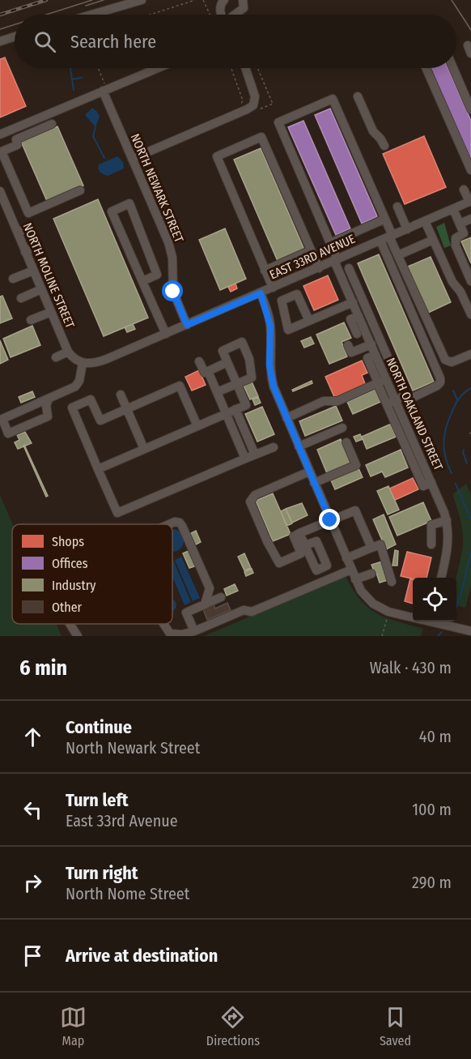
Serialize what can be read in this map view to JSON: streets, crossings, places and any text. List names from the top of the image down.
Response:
{
  "streets": {
    "street": [
      "NORTH NEWARK STREET",
      "EAST 33RD AVENUE",
      "NORTH MOLINE STREET",
      "NORTH OAKLAND STREET"
    ]
  },
  "crossings": [
    ["NORTH NEWARK STREET", "EAST 33RD AVENUE"],
    ["EAST 33RD AVENUE", "NORTH MOLINE STREET"],
    ["EAST 33RD AVENUE", "NORTH OAKLAND STREET"]
  ],
  "legend": [
    "Shops",
    "Offices",
    "Industry",
    "Other"
  ],
  "page": {
    "search": "Search here",
    "heading": ["6 min", "Walk · 430 m"],
    "list": [
      ["Continue", "North Newark Street", "40 m"],
      ["Turn left", "East 33rd Avenue", "100 m"],
      ["Turn right", "North Nome Street", "290 m"],
      "Arrive at destination"
    ],
    "nav": ["Map", "Directions", "Saved"]
  }
}
